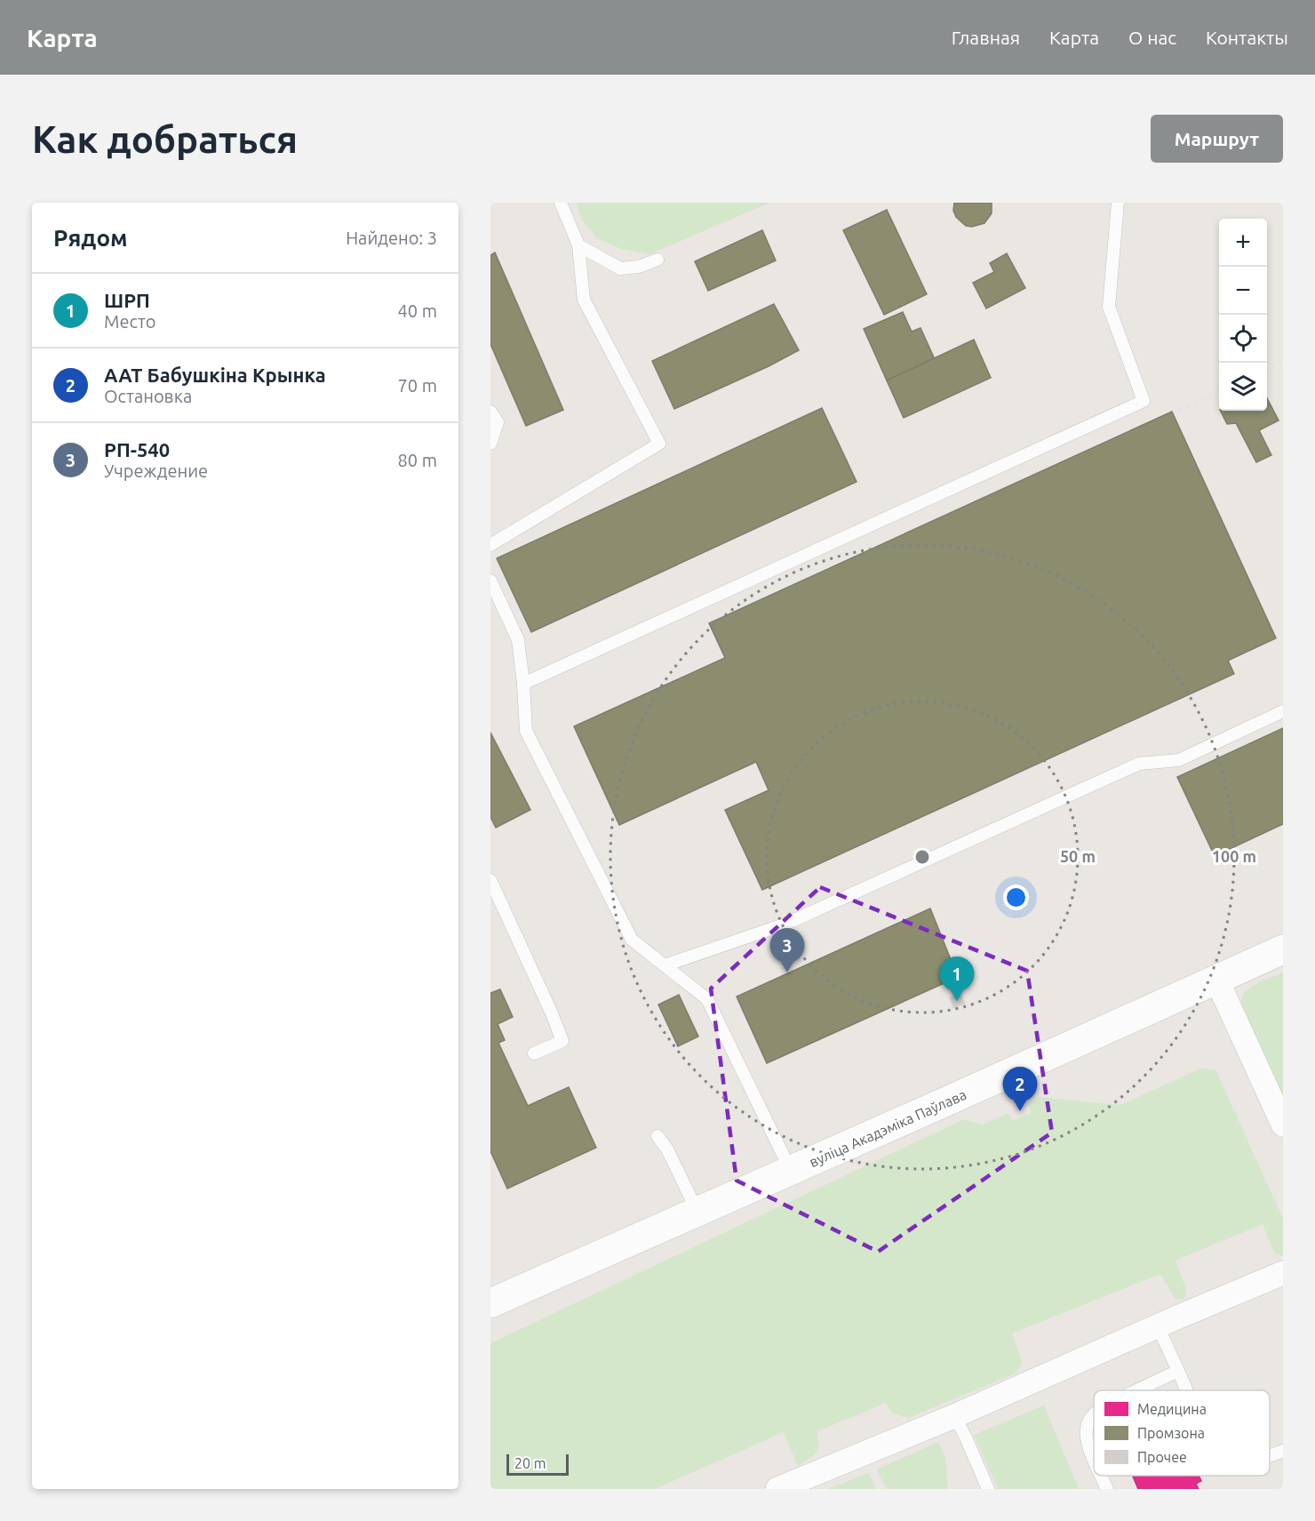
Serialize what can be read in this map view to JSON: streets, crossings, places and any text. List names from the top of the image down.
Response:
{
  "streets": {
    "main road": ["вуліца Акадэміка Паўлава"]
  },
  "legend": ["Медицина", "Промзона", "Прочее"],
  "scale_bar": "20 m",
  "page": {
    "header": "Карта",
    "nav": [
      "Главная",
      "Карта",
      "О нас",
      "Контакты"
    ],
    "buttons": "Маршрут",
    "title": "Как добраться",
    "heading": ["Рядом", "Найдено: 3"],
    "map_buttons": ["+", "−"],
    "list": [
      {
        "mark": "1",
        "name": "ШРП",
        "note": "Место",
        "value": "40 m"
      },
      {
        "mark": "2",
        "name": "ААТ Бабушкіна Крынка",
        "note": "Остановка",
        "value": "70 m"
      },
      {
        "mark": "3",
        "name": "РП-540",
        "note": "Учреждение",
        "value": "80 m"
      }
    ],
    "pins": ["3", "1", "2"],
    "scale": "20 m"
  },
  "rings": ["50 m", "100 m"]
}
